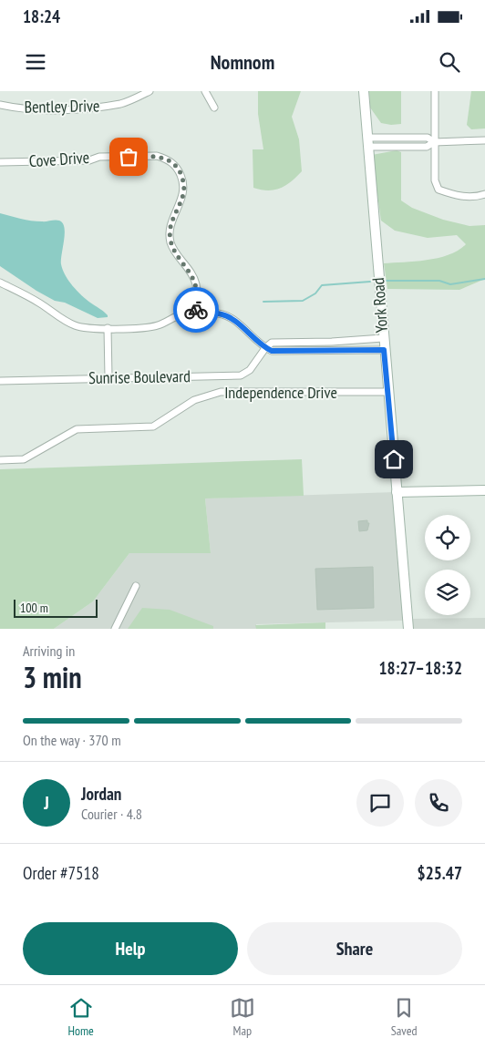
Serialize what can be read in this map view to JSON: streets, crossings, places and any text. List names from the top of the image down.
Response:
{
  "streets": {
    "street": [
      "Bentley Drive",
      "Cove Drive",
      "York Road",
      "Sunrise Boulevard",
      "Independence Drive"
    ]
  },
  "crossings": [
    ["York Road", "Independence Drive"]
  ],
  "scale_bar": "100 m",
  "page": {
    "status": "18:24",
    "header": "Nomnom",
    "scale": "100 m",
    "heading": ["3 min", "Arriving in", "18:27–18:32"],
    "panel": [
      "Jordan",
      "Courier · 4.8",
      "Order #7518",
      "$25.47"
    ],
    "bar": "On the way · 370 m",
    "round": "J",
    "buttons": ["Help", "Share"],
    "tabs": ["Home", "Map", "Saved"]
  }
}
